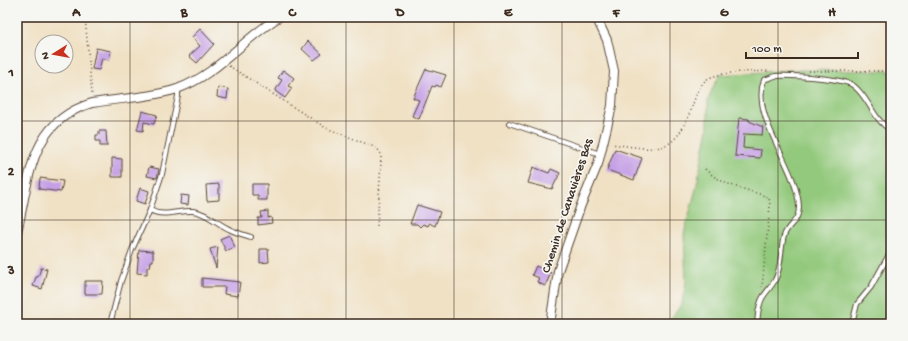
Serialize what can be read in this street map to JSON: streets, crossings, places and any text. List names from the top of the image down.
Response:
{
  "streets": {
    "street": ["Chemin de Canavières Bas"]
  },
  "scale_bar": "100 m",
  "north": "left",
  "grid": {
    "columns": [
      "A",
      "B",
      "C",
      "D",
      "E",
      "F",
      "G",
      "H"
    ],
    "rows": ["1", "2", "3"]
  }
}
